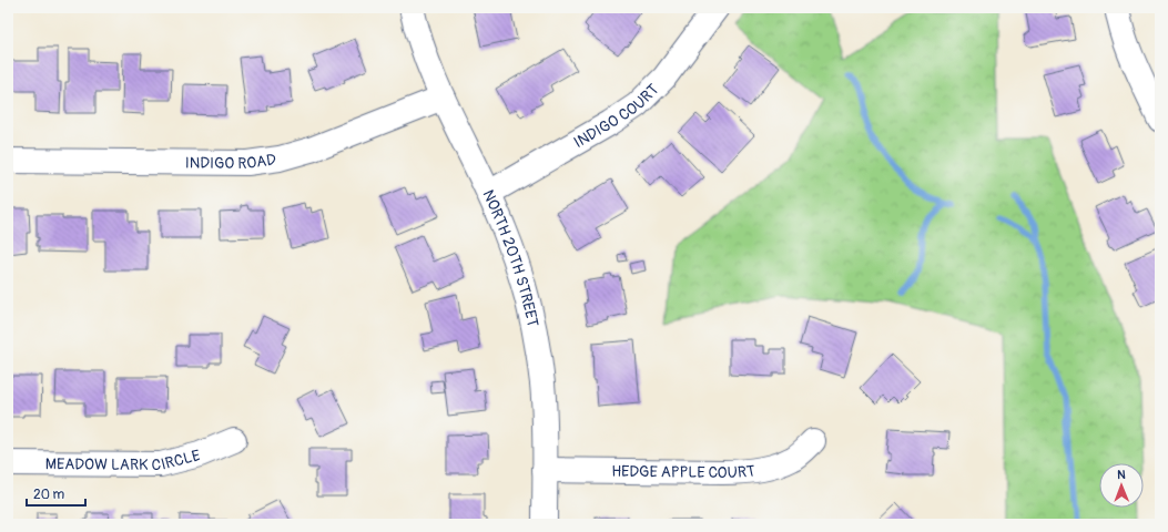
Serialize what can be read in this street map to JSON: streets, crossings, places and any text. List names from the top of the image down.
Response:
{
  "streets": {
    "street": [
      "INDIGO COURT",
      "INDIGO ROAD",
      "NORTH 20TH STREET",
      "MEADOW LARK CIRCLE",
      "HEDGE APPLE COURT"
    ]
  },
  "crossings": [
    ["INDIGO COURT", "NORTH 20TH STREET"],
    ["INDIGO ROAD", "NORTH 20TH STREET"],
    ["NORTH 20TH STREET", "HEDGE APPLE COURT"]
  ],
  "scale_bar": "20 m",
  "north": "top"
}
